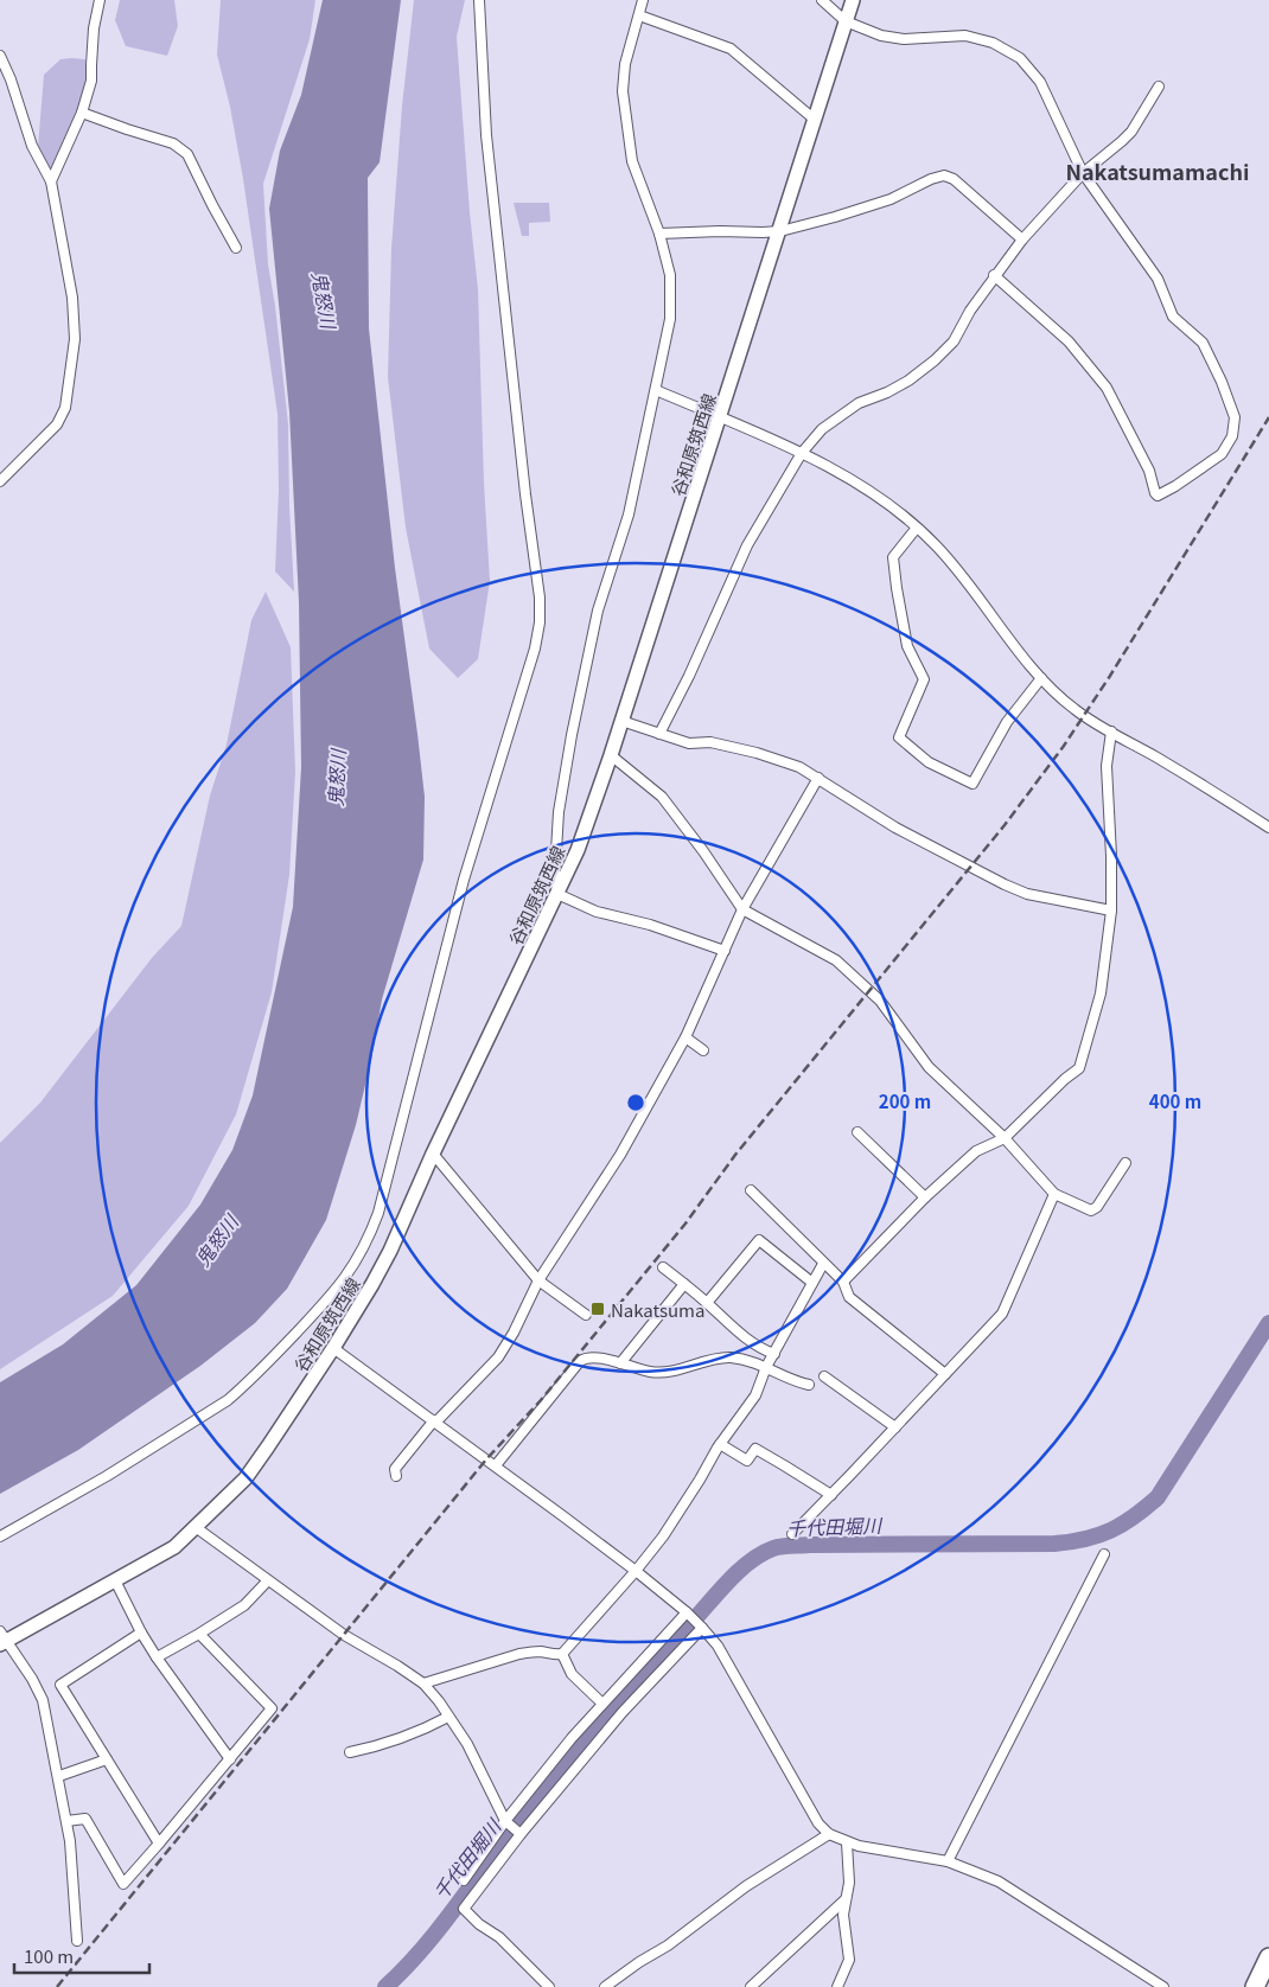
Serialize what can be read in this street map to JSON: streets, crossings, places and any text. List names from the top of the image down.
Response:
{
  "streets": {
    "main road": ["谷和原筑西線"]
  },
  "districts": ["Nakatsumamachi"],
  "water": ["鬼怒川", "千代田堀川"],
  "places": {
    "transit": ["Nakatsuma"]
  },
  "scale_bar": "100 m",
  "rings": ["200 m", "400 m"]
}
